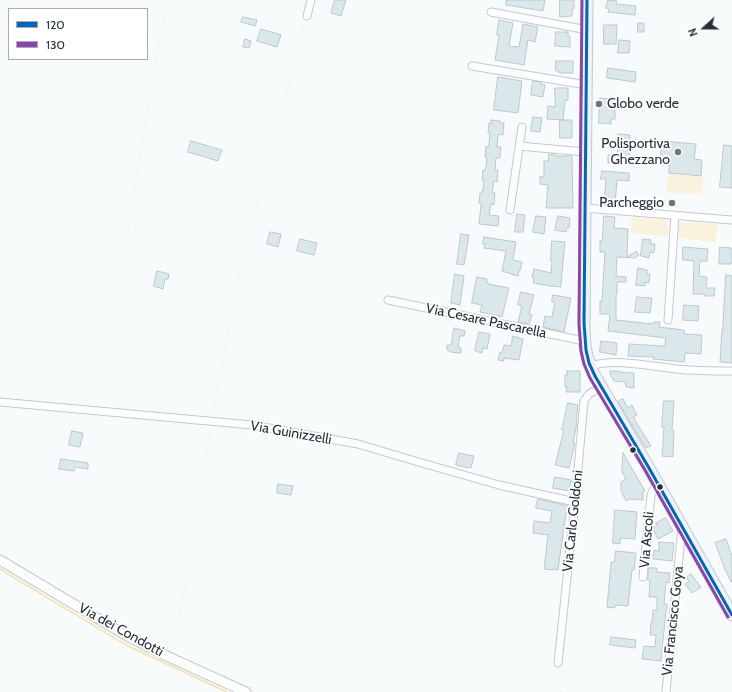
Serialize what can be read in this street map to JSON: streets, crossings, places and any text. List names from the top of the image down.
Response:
{
  "streets": {
    "street": [
      "Via Cesare Pascarella",
      "Via Guinizzelli",
      "Via Carlo Goldoni",
      "Via Ascoli",
      "Via Francisco Goya",
      "Via dei Condotti"
    ]
  },
  "crossings": [
    ["Via Guinizzelli", "Via Carlo Goldoni"]
  ],
  "places": ["Globo verde", "Polisportiva Ghezzano", "Parcheggio"],
  "lines": ["transit line 120", "transit line 130"],
  "legend": ["120", "130"],
  "north": "left"
}
